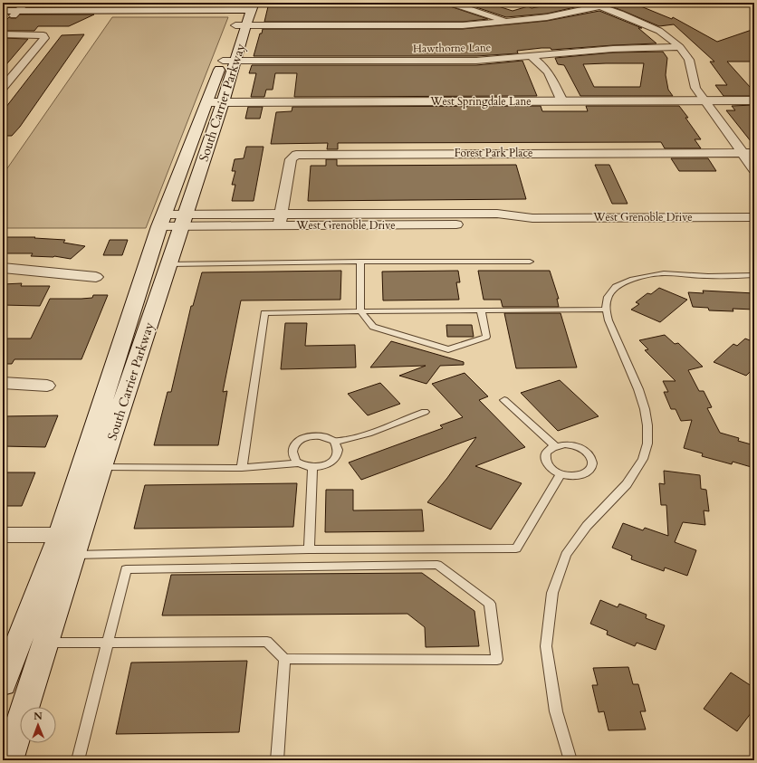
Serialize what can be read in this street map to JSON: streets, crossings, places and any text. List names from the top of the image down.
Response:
{
  "streets": {
    "main road": ["West Springdale Lane", "South Carrier Parkway"],
    "street": ["Hawthorne Lane", "Forest Park Place", "West Grenoble Drive"]
  },
  "crossings": [
    ["Hawthorne Lane", "South Carrier Parkway"],
    ["West Springdale Lane", "South Carrier Parkway"],
    ["South Carrier Parkway", "West Grenoble Drive"],
    ["Forest Park Place", "West Grenoble Drive"]
  ],
  "north": "top"
}
